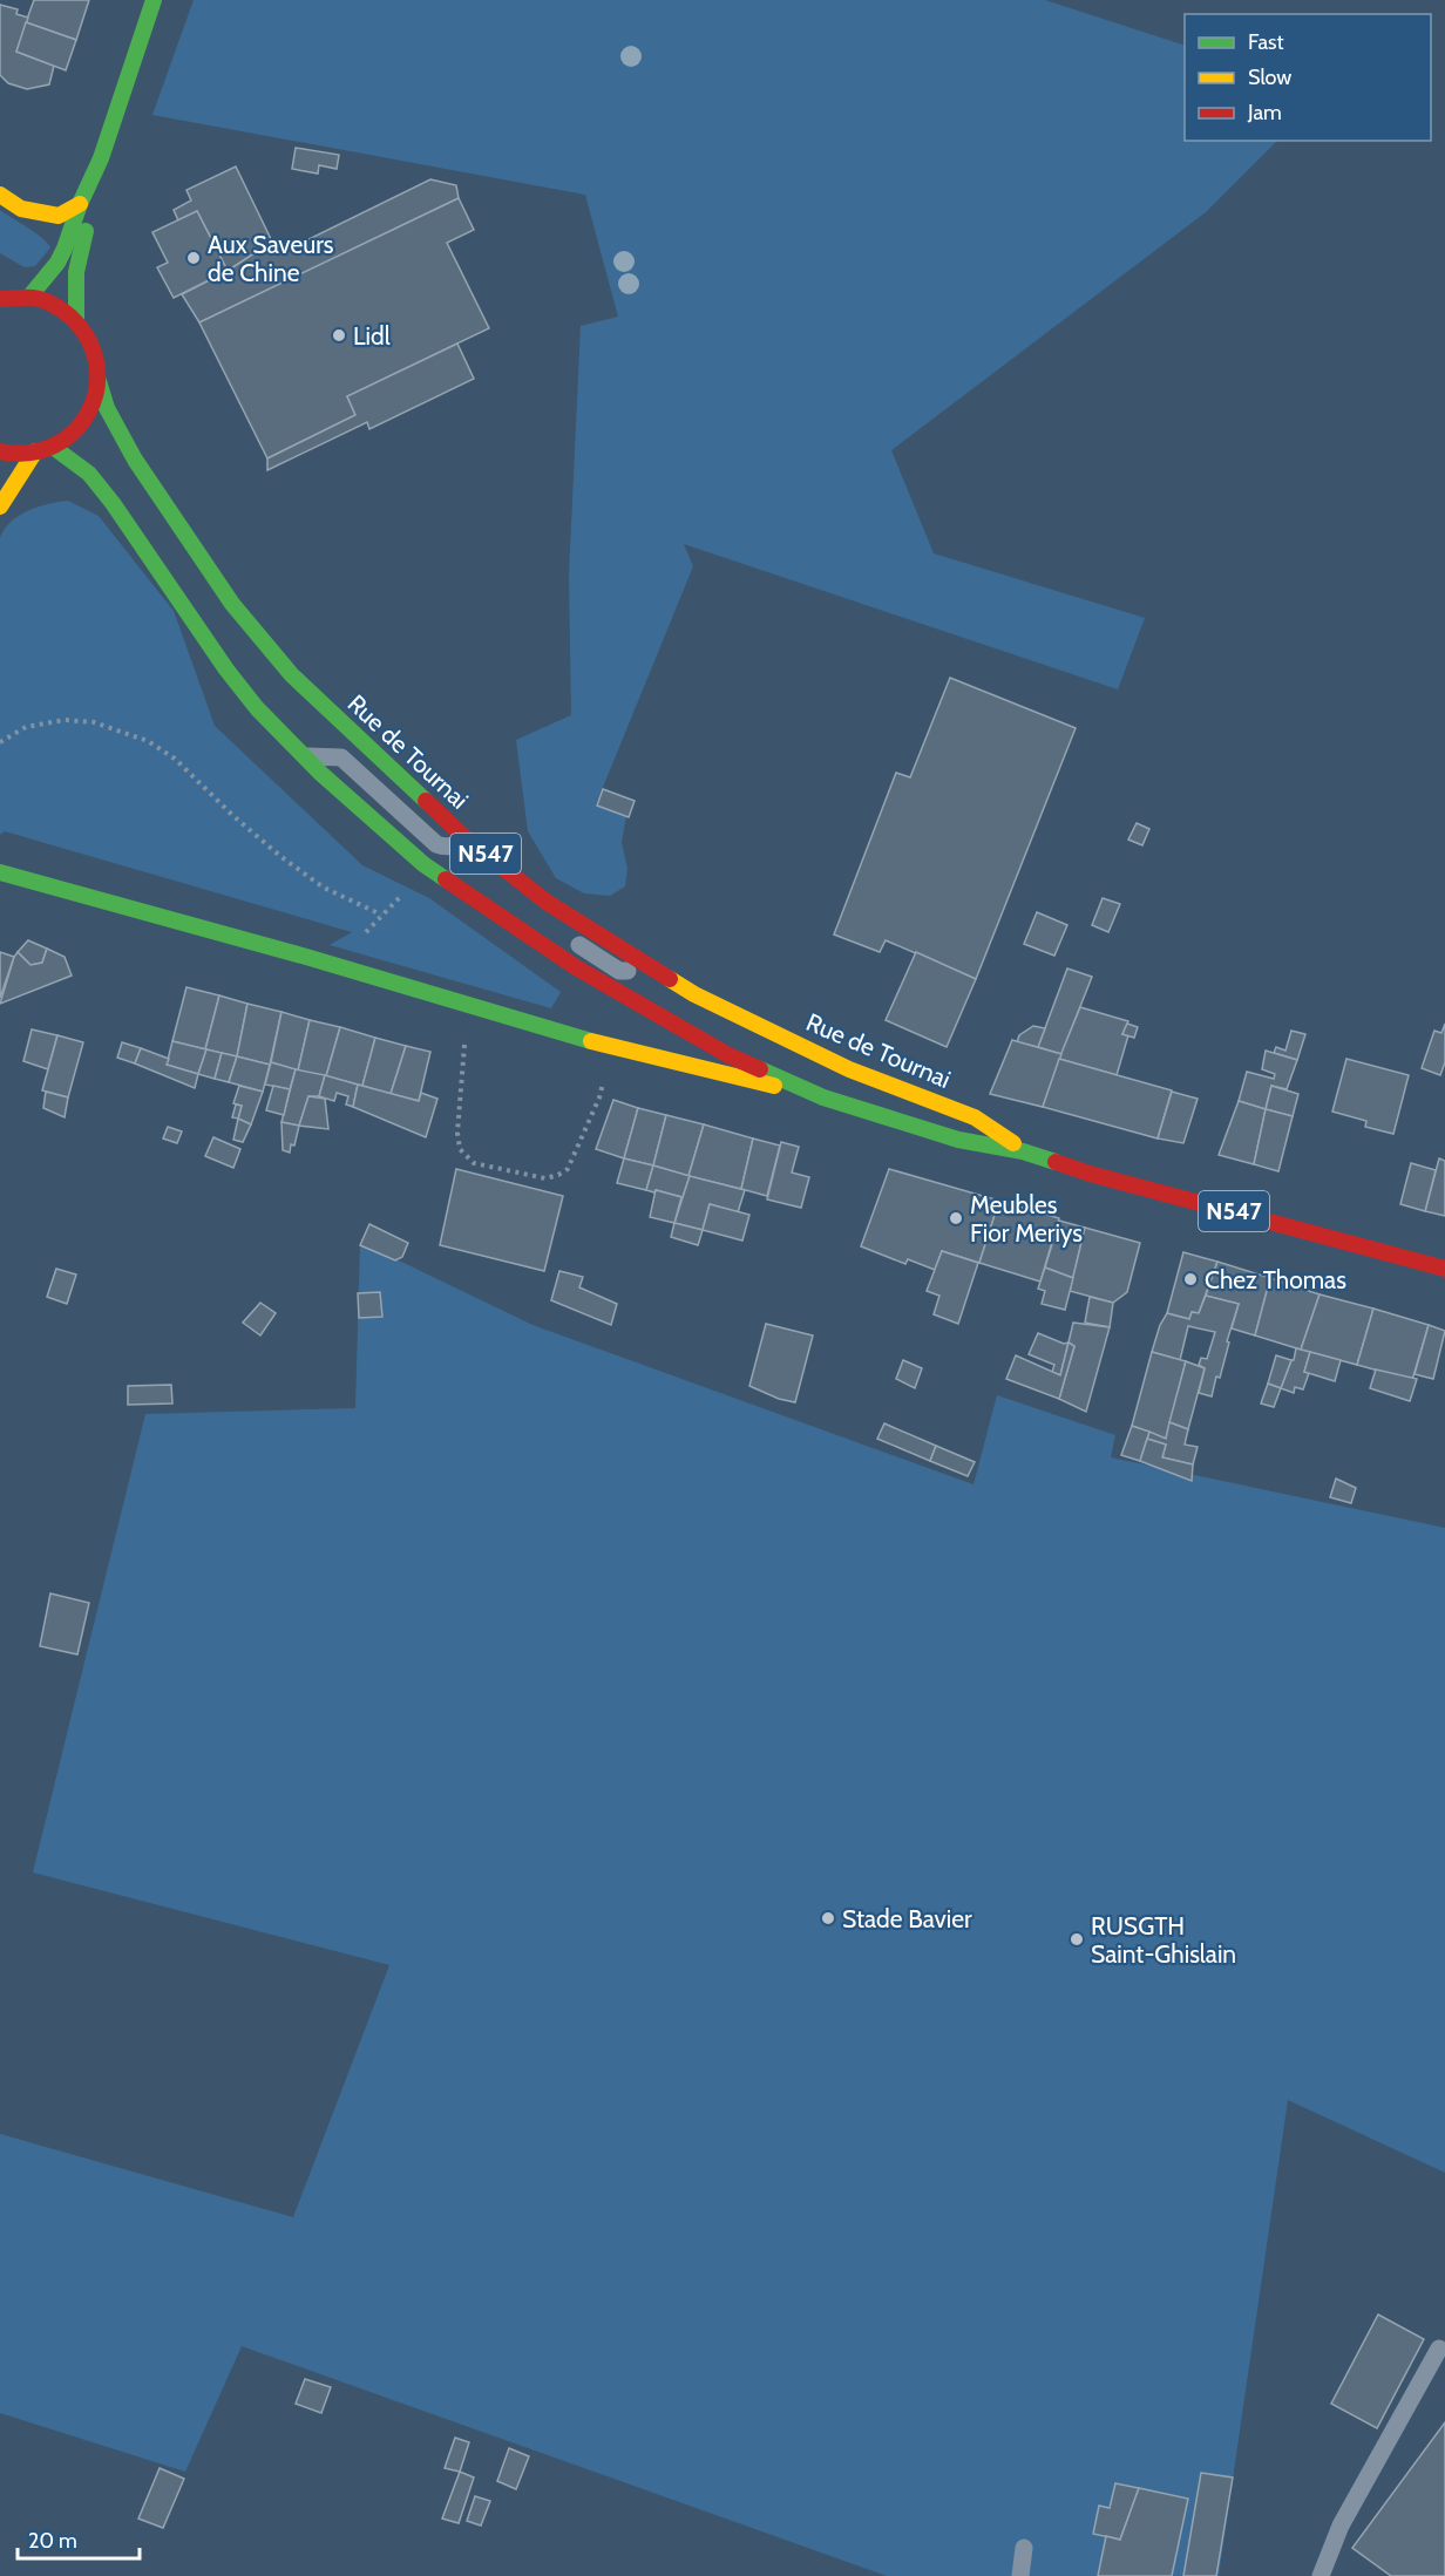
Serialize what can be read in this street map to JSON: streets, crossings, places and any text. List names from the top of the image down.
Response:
{
  "streets": {
    "main road": ["Rue de Tournai", "N547"]
  },
  "places": [
    "Aux Saveurs de Chine",
    "Lidl",
    "Meubles Fior Meriys",
    "Chez Thomas",
    "Stade Bavier",
    "RUSGTH Saint-Ghislain"
  ],
  "legend": ["Fast", "Slow", "Jam"],
  "scale_bar": "20 m"
}
